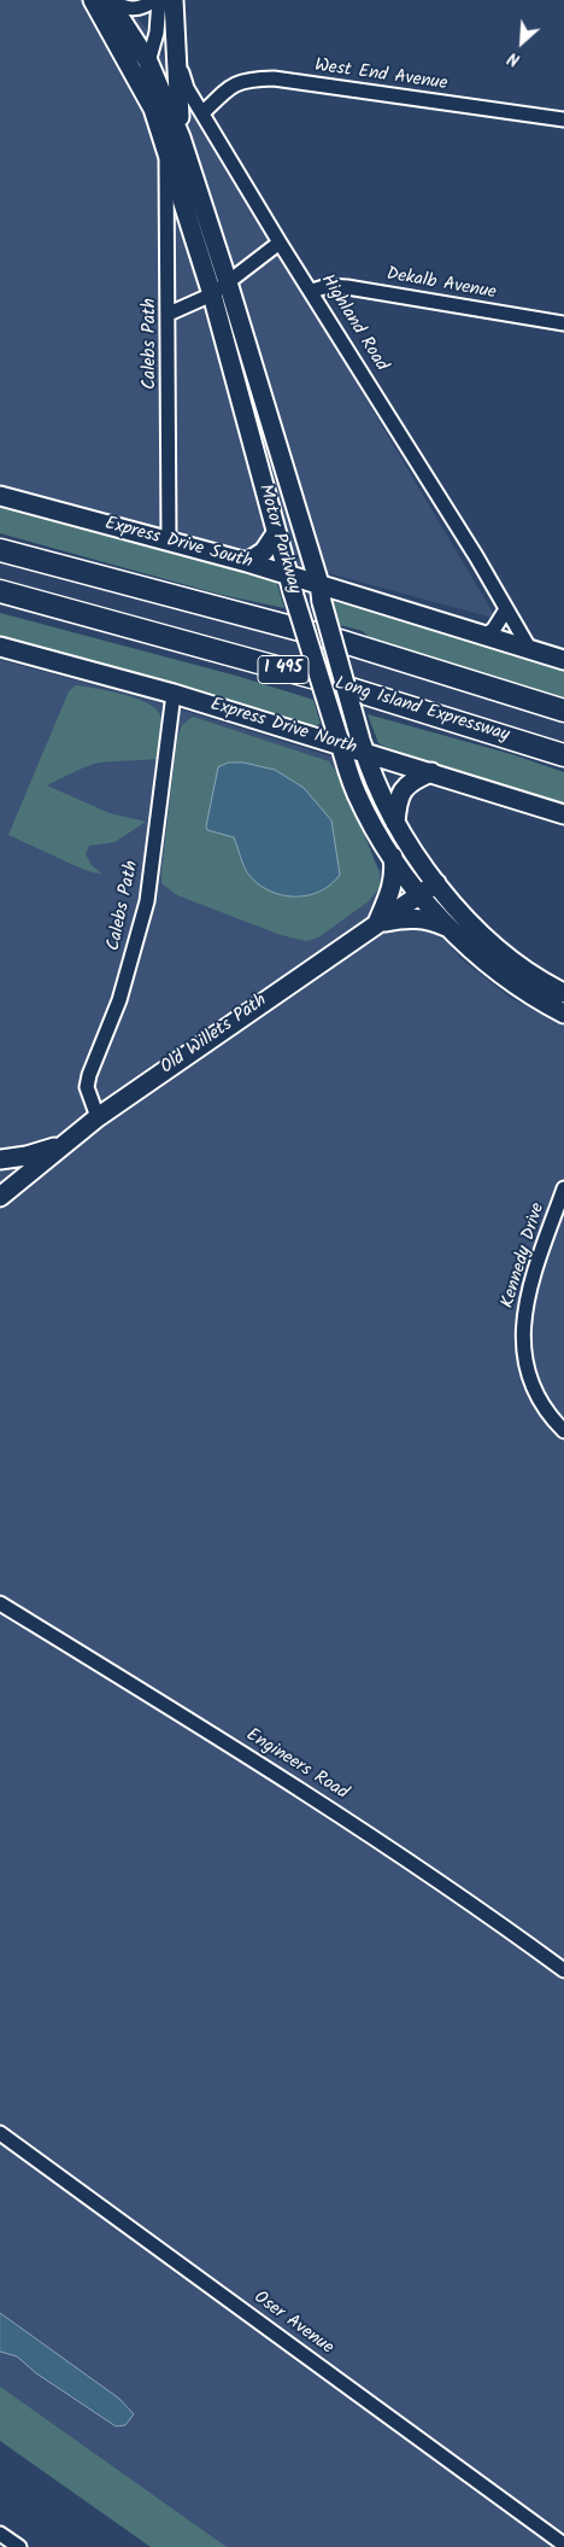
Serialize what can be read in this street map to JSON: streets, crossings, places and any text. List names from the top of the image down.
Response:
{
  "streets": {
    "highway": ["I 495", "Long Island Expressway"],
    "main road": [
      "Motor Parkway",
      "Express Drive South",
      "Express Drive North",
      "Old Willets Path"
    ],
    "street": [
      "West End Avenue",
      "Dekalb Avenue",
      "Highland Road",
      "Calebs Path",
      "Kennedy Drive",
      "Engineers Road",
      "Oser Avenue"
    ]
  },
  "crossings": [
    ["West End Avenue", "Highland Road"],
    ["Dekalb Avenue", "Highland Road"],
    ["Highland Road", "Express Drive South"],
    ["Calebs Path", "Motor Parkway"],
    ["Calebs Path", "Express Drive South"],
    ["Calebs Path", "Express Drive North"],
    ["Calebs Path", "Old Willets Path"],
    ["Motor Parkway", "Express Drive South"],
    ["Motor Parkway", "Express Drive North"],
    ["Motor Parkway", "Old Willets Path"]
  ],
  "north": "bottom left"
}
